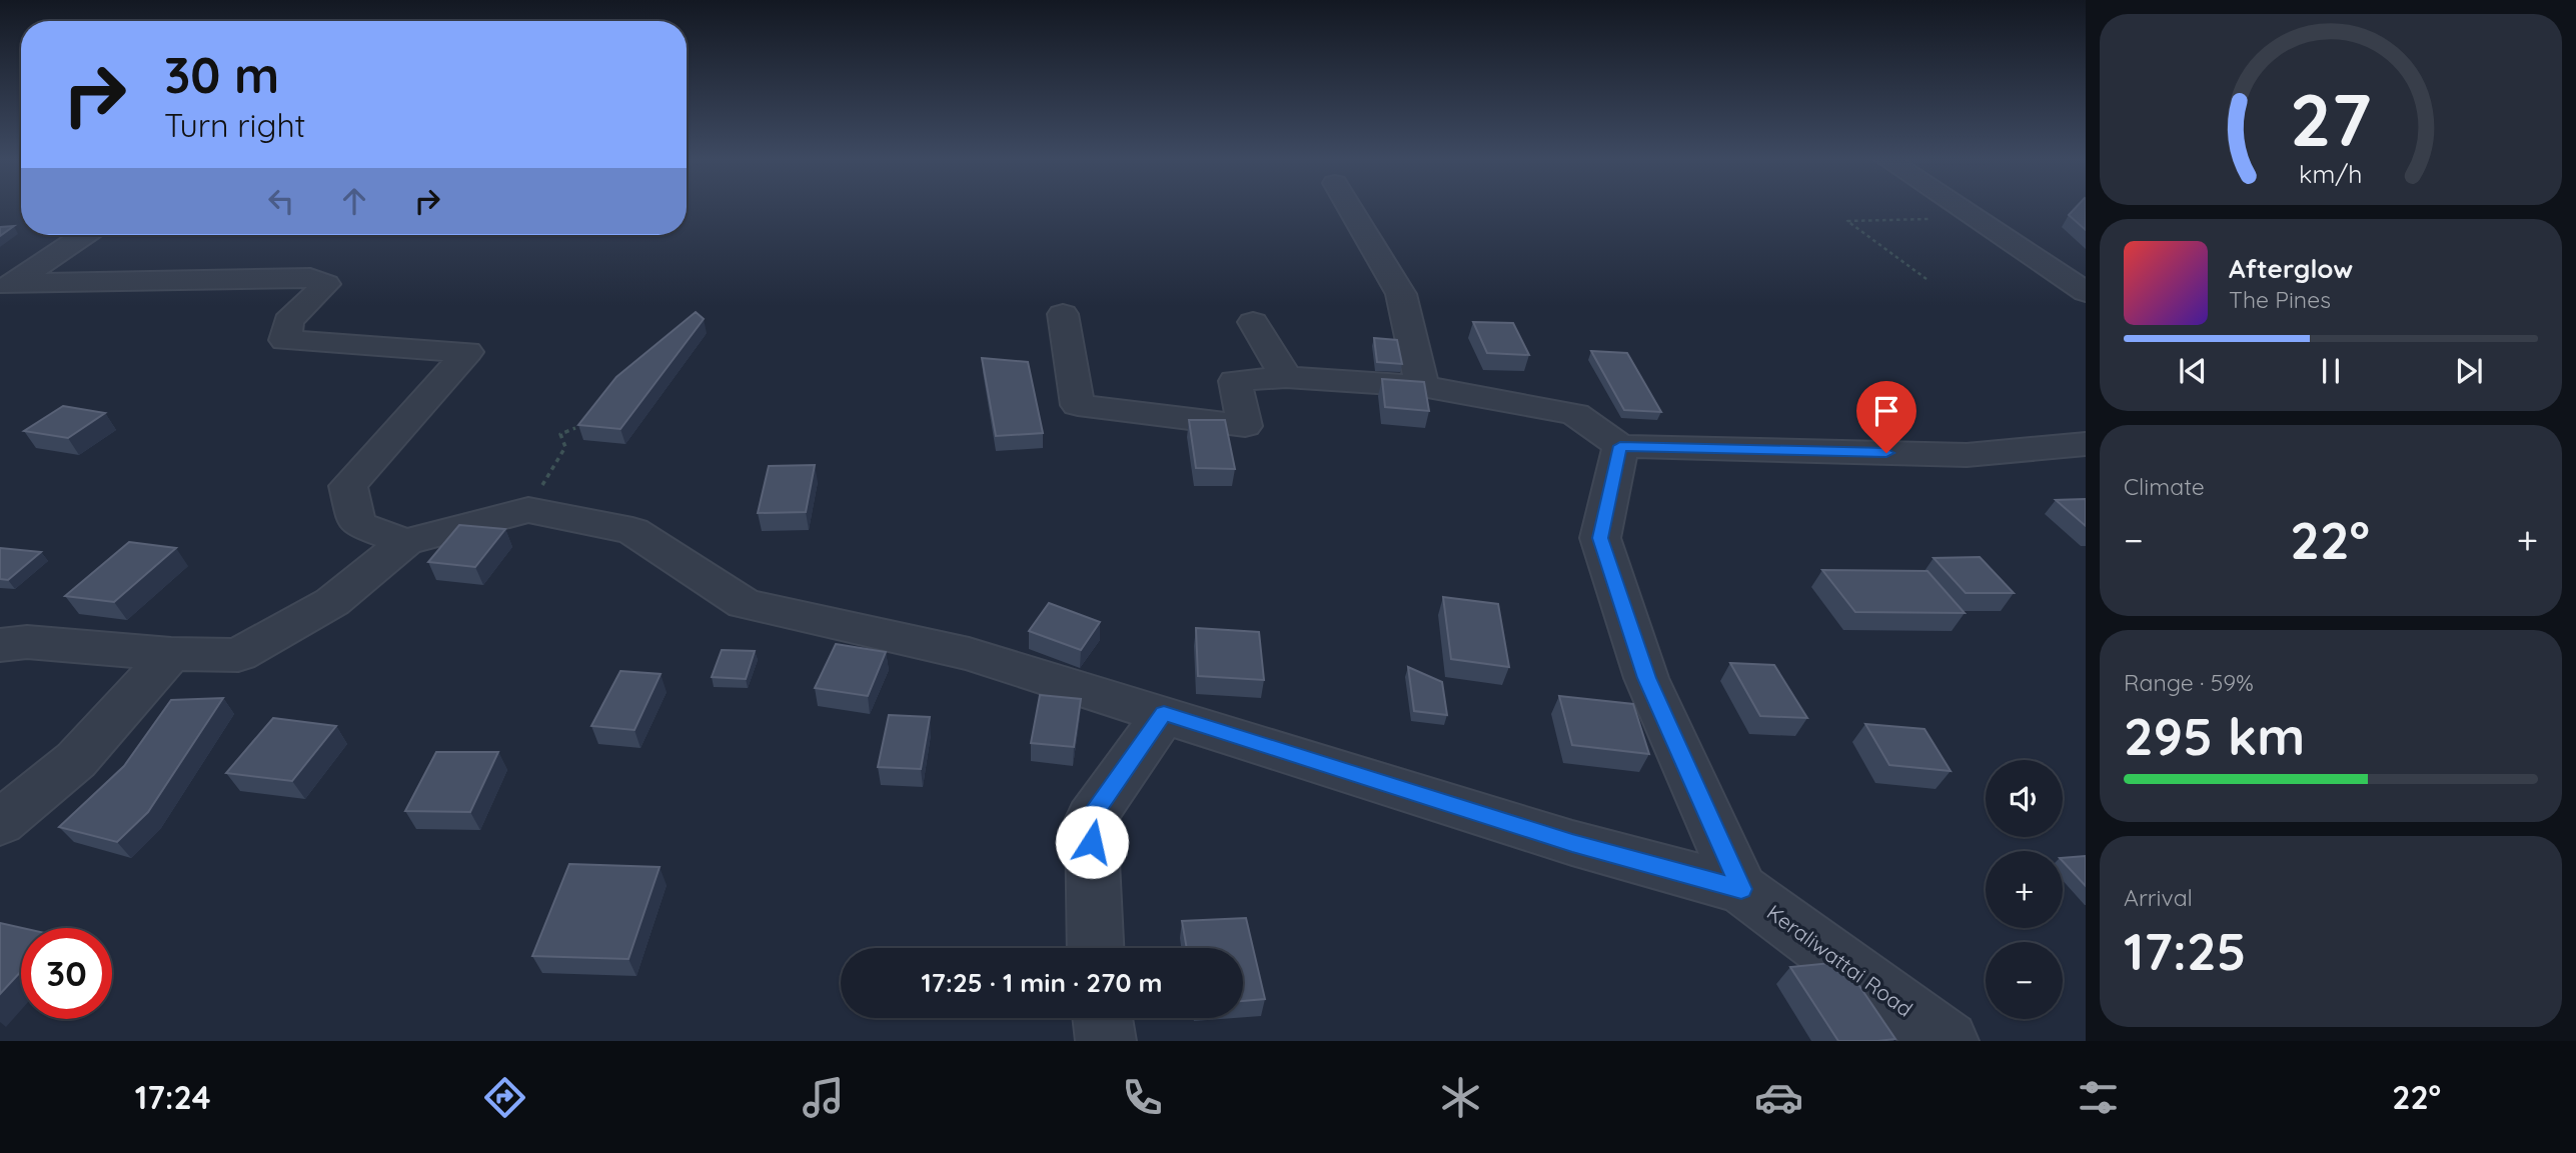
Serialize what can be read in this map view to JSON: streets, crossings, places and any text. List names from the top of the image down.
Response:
{
  "streets": {
    "street": ["Keraliwattai Road"]
  },
  "page": {
    "turn": ["30 m", "Turn right"],
    "song": ["Afterglow", "The Pines"],
    "tile": [
      "Climate",
      ["Range · 59%", "295 km"],
      ["Arrival", "17:25"]
    ],
    "heat": ["−", "22°", "+"],
    "map_buttons": ["+", "−"],
    "limit": "30",
    "trip": "17:25 · 1 min · 270 m",
    "tabs": ["17:24", "22°"],
    "gauge": ["27", "km/h"]
  }
}
